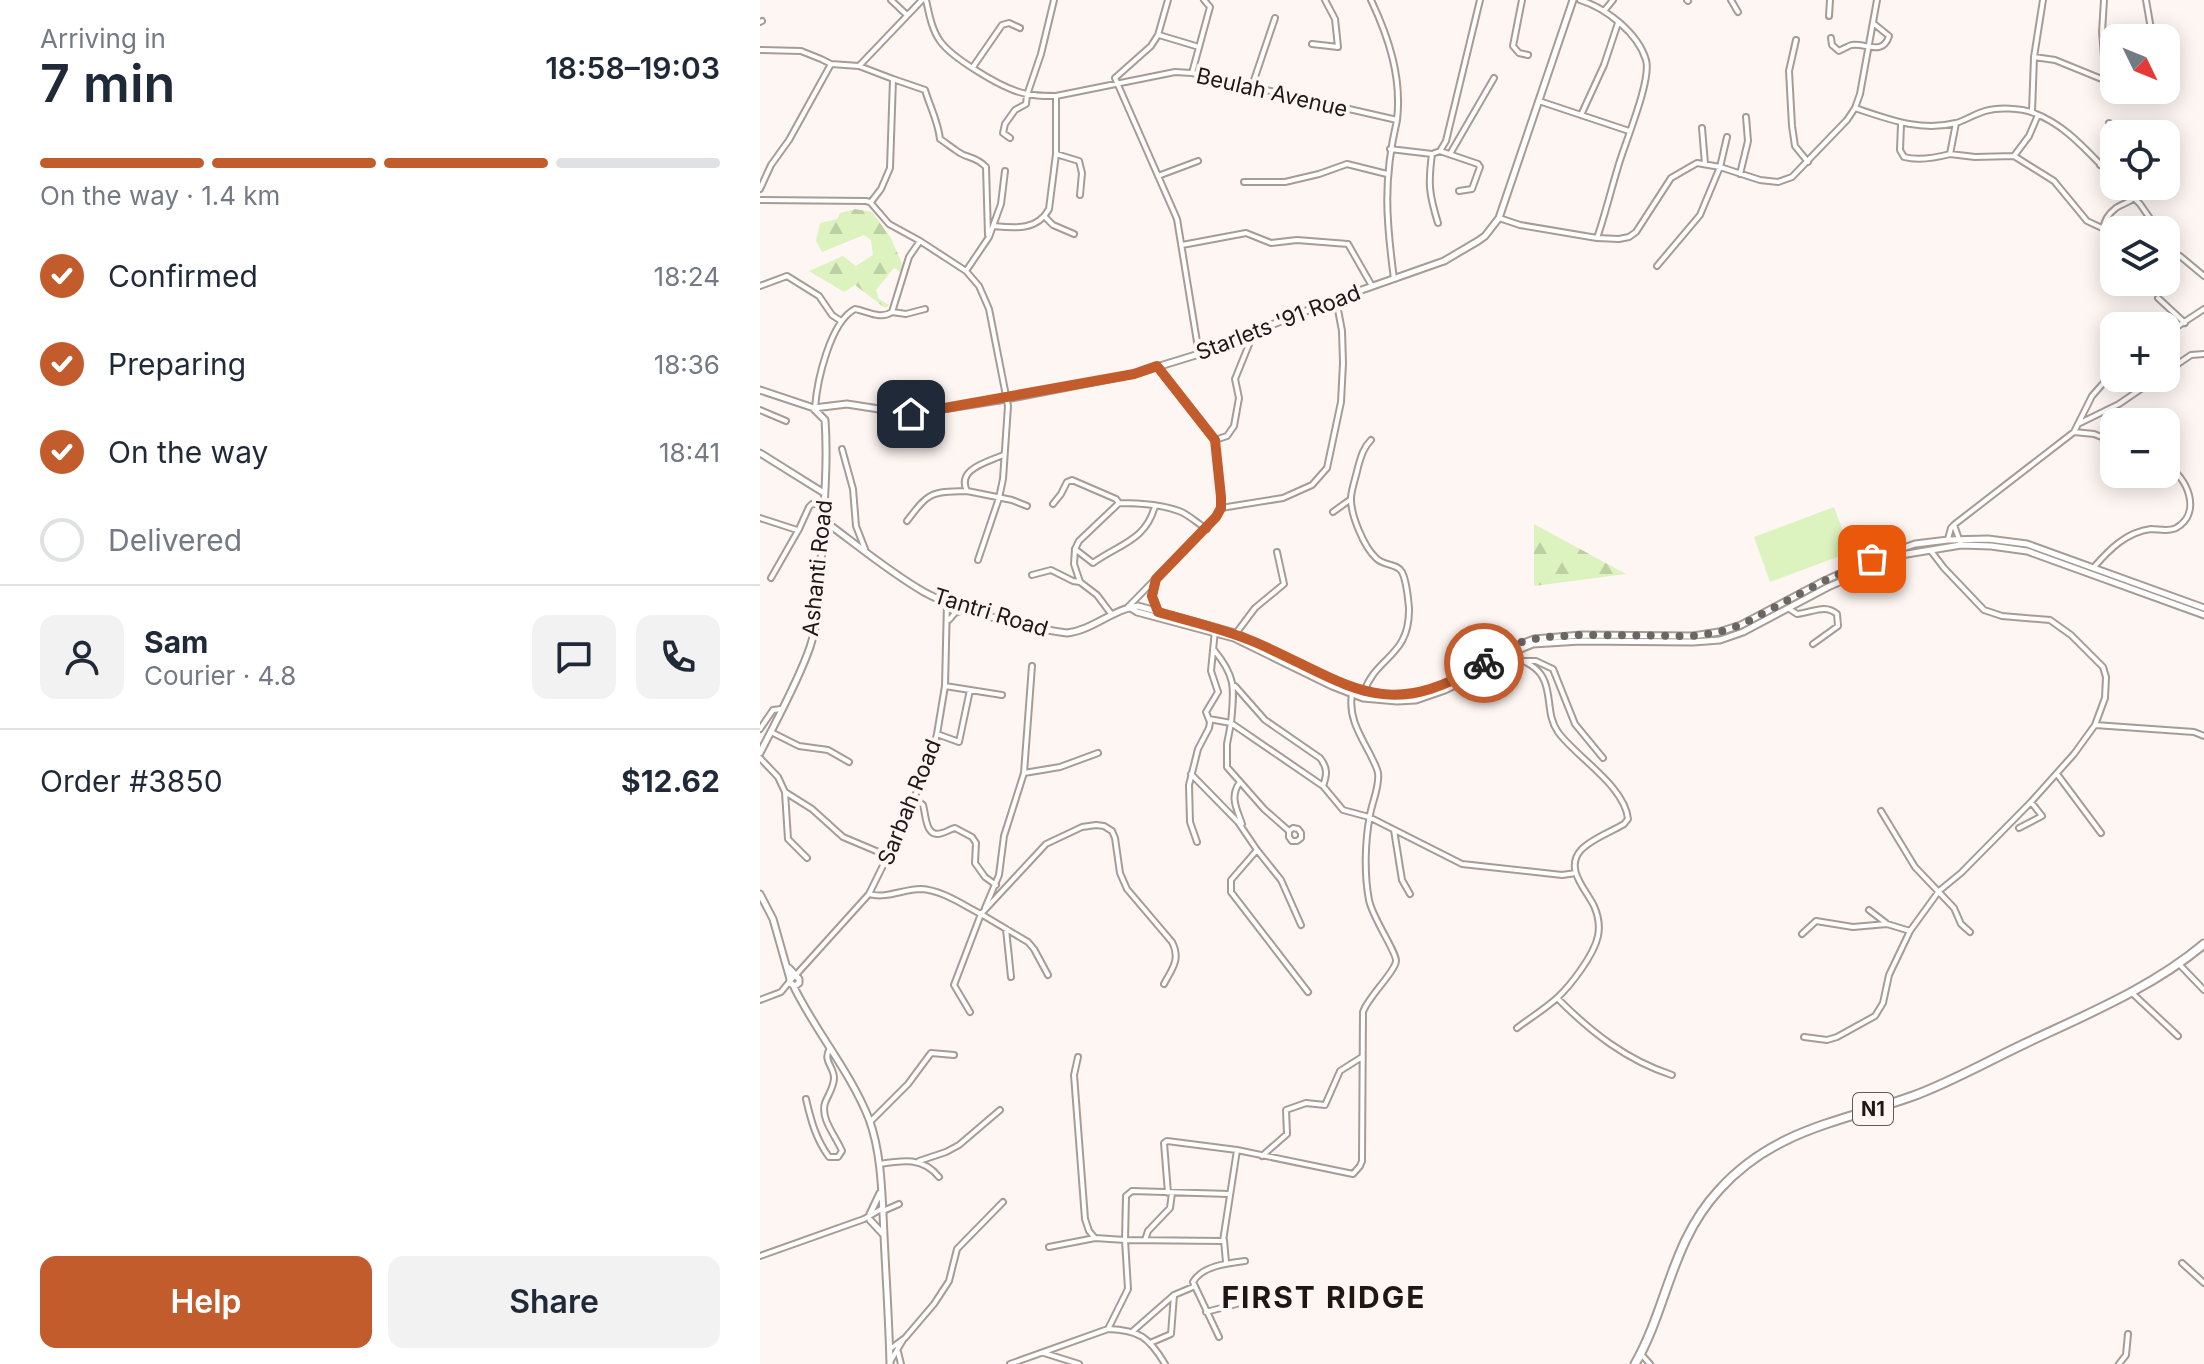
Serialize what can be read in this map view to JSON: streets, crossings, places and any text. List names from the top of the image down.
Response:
{
  "streets": {
    "highway": ["N1"],
    "street": [
      "Beulah Avenue",
      "Starlets '91 Road",
      "Ashanti Road",
      "Tantri Road",
      "Sarbah Road"
    ]
  },
  "crossings": [
    ["Starlets '91 Road", "Ashanti Road"],
    ["Ashanti Road", "Tantri Road"],
    ["Tantri Road", "Sarbah Road"]
  ],
  "districts": ["FIRST RIDGE"],
  "north": "bottom right",
  "page": {
    "heading": ["7 min", "Arriving in", "18:58–19:03"],
    "panel": [
      "Sam",
      "Courier · 4.8",
      "Order #3850",
      "$12.62"
    ],
    "map_buttons": ["+", "−"],
    "bar": "On the way · 1.4 km",
    "list": [
      ["Confirmed", "18:24"],
      ["Preparing", "18:36"],
      ["On the way", "18:41"],
      "Delivered"
    ],
    "buttons": ["Help", "Share"]
  }
}
